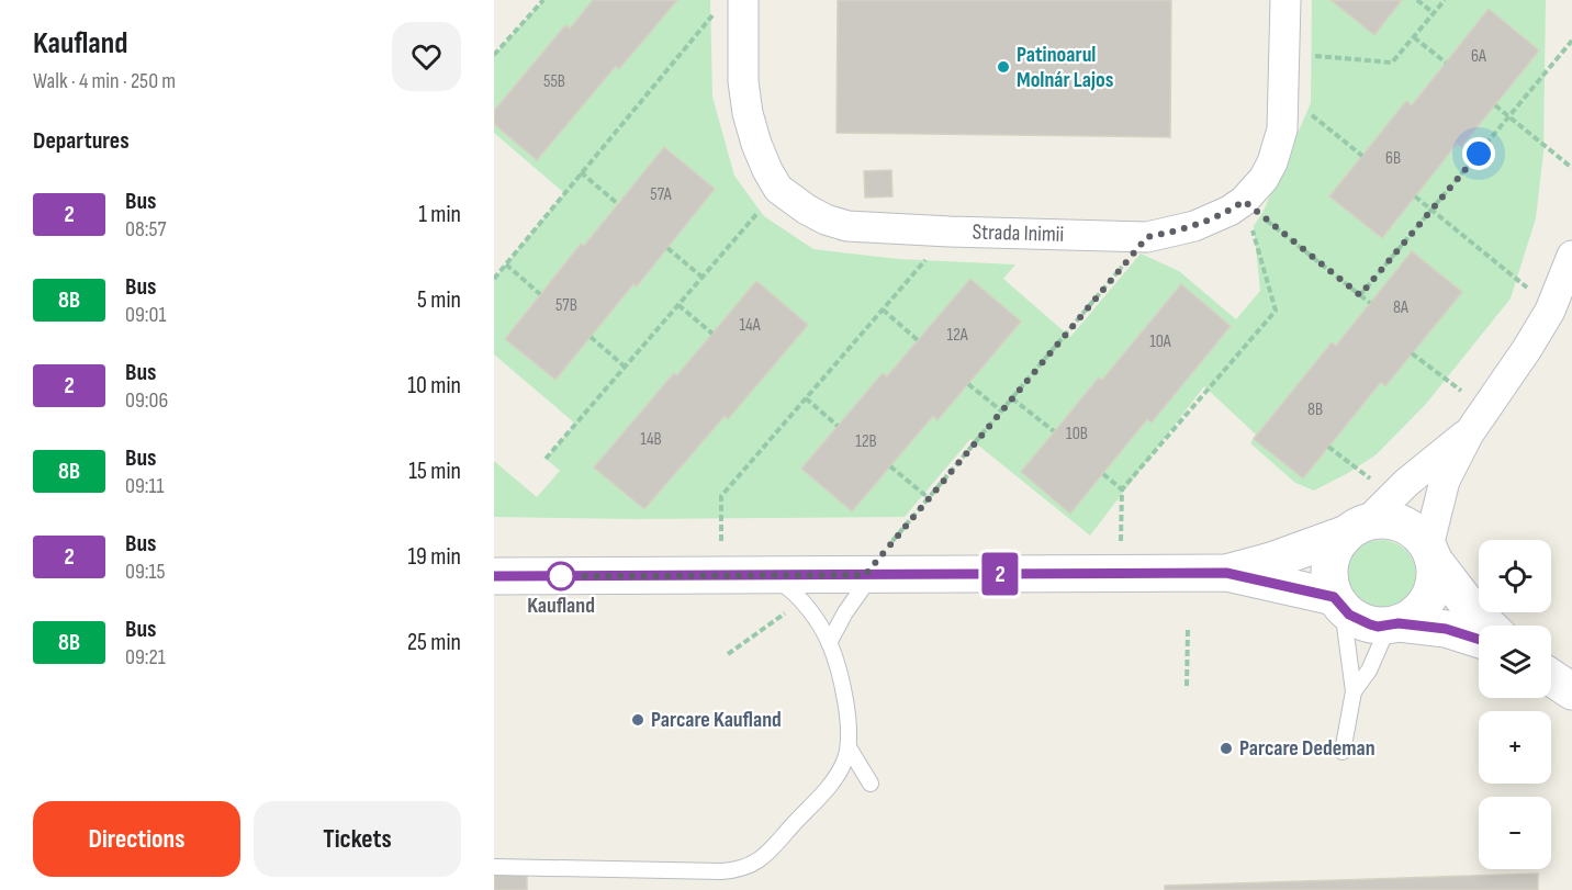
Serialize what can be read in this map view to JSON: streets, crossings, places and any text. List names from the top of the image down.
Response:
{
  "streets": {
    "street": ["Strada Inimii"]
  },
  "places": [
    "Patinoarul Molnár Lajos",
    "Kaufland",
    "Parcare Kaufland",
    "Parcare Dedeman"
  ],
  "lines": ["bus line 2"],
  "house_numbers": [
    "6A",
    "55B",
    "6B",
    "57A",
    "57B",
    "8A",
    "14A",
    "12A",
    "10A",
    "8B",
    "10B",
    "14B",
    "12B"
  ],
  "page": {
    "heading": [
      ["Kaufland", "Walk · 4 min · 250 m"],
      "Departures"
    ],
    "on_map": "2",
    "list": [
      {
        "mark": "2",
        "name": "Bus",
        "note": "08:57",
        "value": "1 min"
      },
      {
        "mark": "8B",
        "name": "Bus",
        "note": "09:01",
        "value": "5 min"
      },
      {
        "mark": "2",
        "name": "Bus",
        "note": "09:06",
        "value": "10 min"
      },
      {
        "mark": "8B",
        "name": "Bus",
        "note": "09:11",
        "value": "15 min"
      },
      {
        "mark": "2",
        "name": "Bus",
        "note": "09:15",
        "value": "19 min"
      },
      {
        "mark": "8B",
        "name": "Bus",
        "note": "09:21",
        "value": "25 min"
      }
    ],
    "map_buttons": ["+", "−"],
    "buttons": ["Directions", "Tickets"]
  }
}
